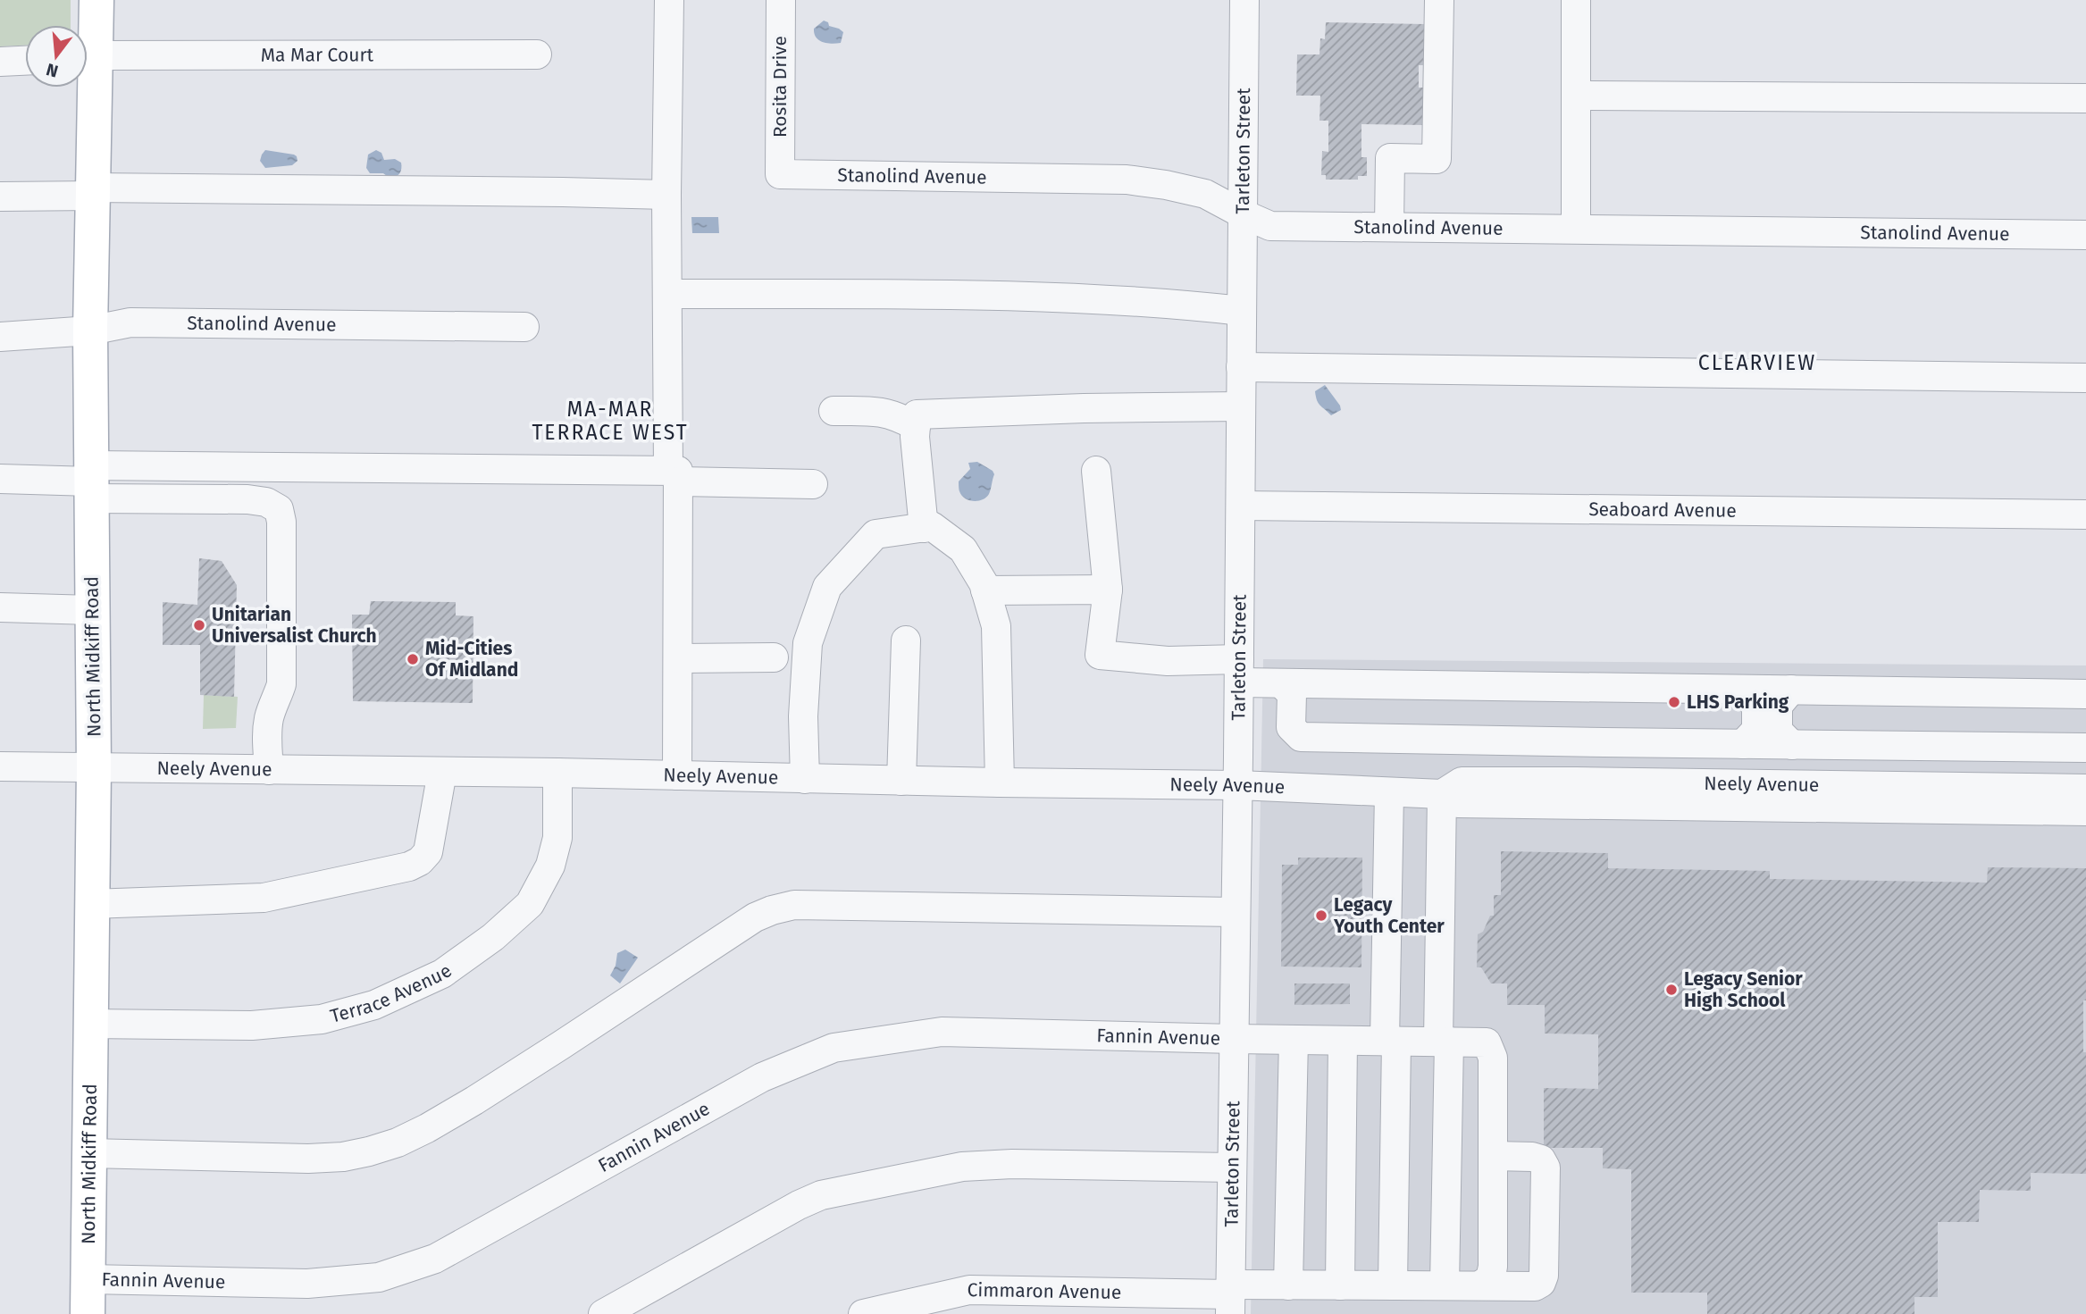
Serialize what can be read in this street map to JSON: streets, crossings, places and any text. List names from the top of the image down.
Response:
{
  "streets": {
    "main road": ["North Midkiff Road"],
    "street": [
      "Ma Mar Court",
      "Rosita Drive",
      "Tarleton Street",
      "Stanolind Avenue",
      "Seaboard Avenue",
      "Neely Avenue",
      "Terrace Avenue",
      "Fannin Avenue",
      "Cimmaron Avenue"
    ]
  },
  "crossings": [
    ["Rosita Drive", "Stanolind Avenue"],
    ["Tarleton Street", "Stanolind Avenue"],
    ["Tarleton Street", "Seaboard Avenue"],
    ["Tarleton Street", "Neely Avenue"],
    ["Tarleton Street", "Fannin Avenue"],
    ["Tarleton Street", "Cimmaron Avenue"],
    ["Stanolind Avenue", "North Midkiff Road"],
    ["North Midkiff Road", "Neely Avenue"],
    ["North Midkiff Road", "Terrace Avenue"],
    ["North Midkiff Road", "Fannin Avenue"],
    ["Neely Avenue", "Terrace Avenue"],
    ["Fannin Avenue", "Cimmaron Avenue"]
  ],
  "districts": ["CLEARVIEW", "MA-MAR TERRACE WEST"],
  "places": [
    "Unitarian Universalist Church",
    "Mid-Cities Of Midland",
    "LHS Parking",
    "Legacy Youth Center",
    "Legacy Senior High School"
  ],
  "north": "bottom"
}
